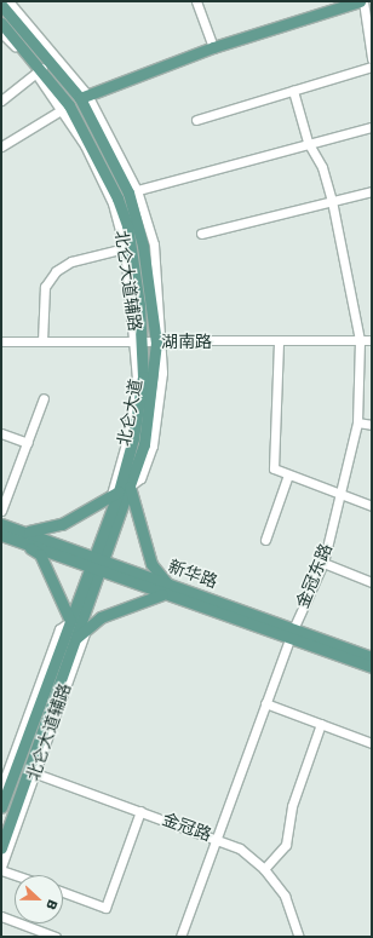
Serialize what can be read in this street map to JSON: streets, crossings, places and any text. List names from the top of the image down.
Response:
{
  "streets": {
    "main road": ["北仑大道", "新华路"],
    "street": [
      "北仑大道辅路",
      "湖南路",
      "金冠东路",
      "金冠路"
    ]
  },
  "crossings": [
    ["北仑大道辅路", "北仑大道"],
    ["北仑大道辅路", "金冠路"],
    ["湖南路", "北仑大道"],
    ["湖南路", "金冠东路"],
    ["北仑大道", "新华路"],
    ["北仑大道", "金冠路"],
    ["新华路", "金冠东路"],
    ["金冠东路", "金冠路"]
  ],
  "north": "right"
}
